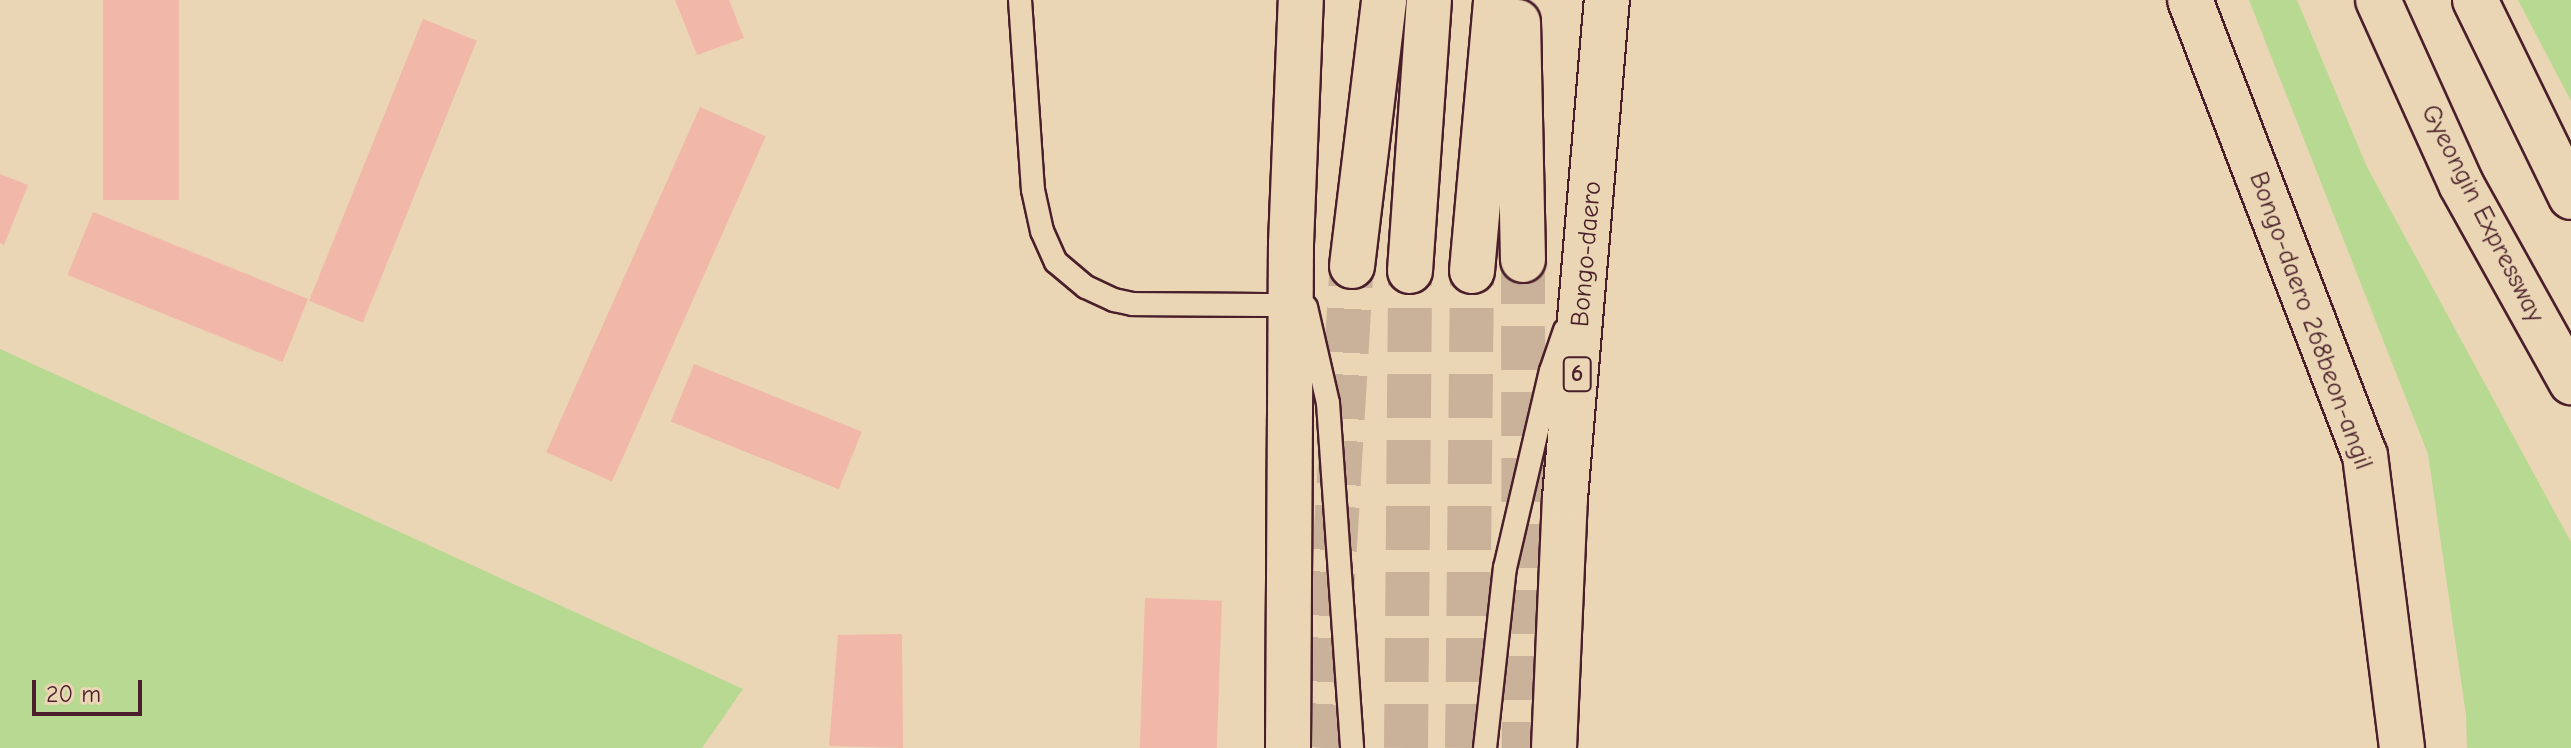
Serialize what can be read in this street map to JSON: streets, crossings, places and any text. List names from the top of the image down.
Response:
{
  "streets": {
    "main road": [
      "Gyeongin Expressway",
      "Bongo-daero",
      "Bongo-daero 268beon-angil",
      "6"
    ]
  },
  "scale_bar": "20 m"
}
